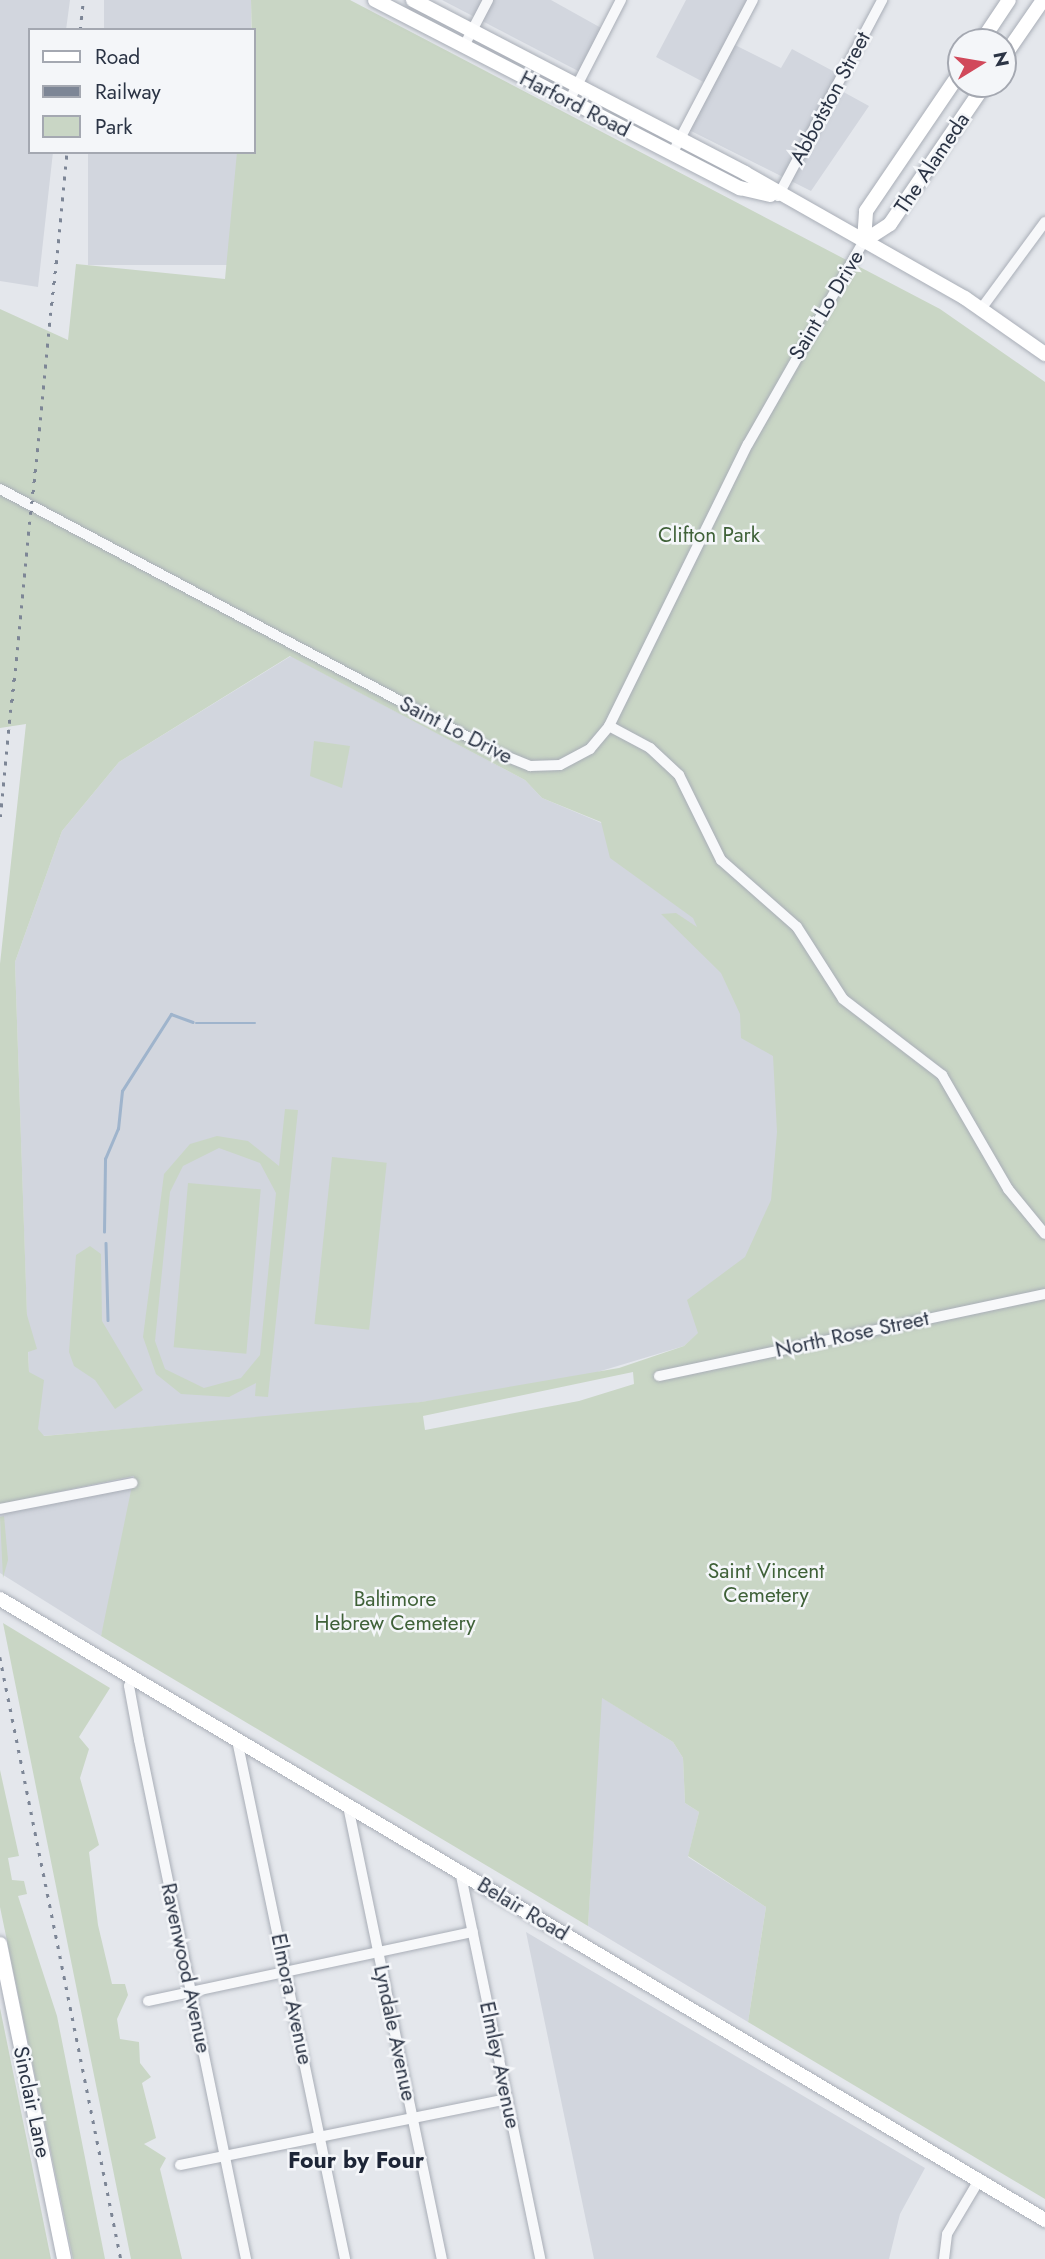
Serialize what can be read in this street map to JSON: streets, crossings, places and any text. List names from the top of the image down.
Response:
{
  "streets": {
    "main road": [
      "Harford Road",
      "The Alameda",
      "Belair Road",
      "Sinclair Lane"
    ],
    "street": [
      "Abbotston Street",
      "Saint Lo Drive",
      "North Rose Street",
      "Ravenwood Avenue",
      "Elmora Avenue",
      "Lyndale Avenue",
      "Elmley Avenue"
    ]
  },
  "crossings": [
    ["Abbotston Street", "Harford Road"],
    ["Harford Road", "The Alameda"],
    ["Harford Road", "Saint Lo Drive"],
    ["The Alameda", "Saint Lo Drive"],
    ["Belair Road", "Ravenwood Avenue"],
    ["Belair Road", "Elmora Avenue"],
    ["Belair Road", "Lyndale Avenue"],
    ["Belair Road", "Elmley Avenue"]
  ],
  "districts": ["Four by Four"],
  "parks": ["Clifton Park", "Saint Vincent Cemetery", "Baltimore Hebrew Cemetery"],
  "legend": ["Road", "Railway", "Park"],
  "north": "right"
}
